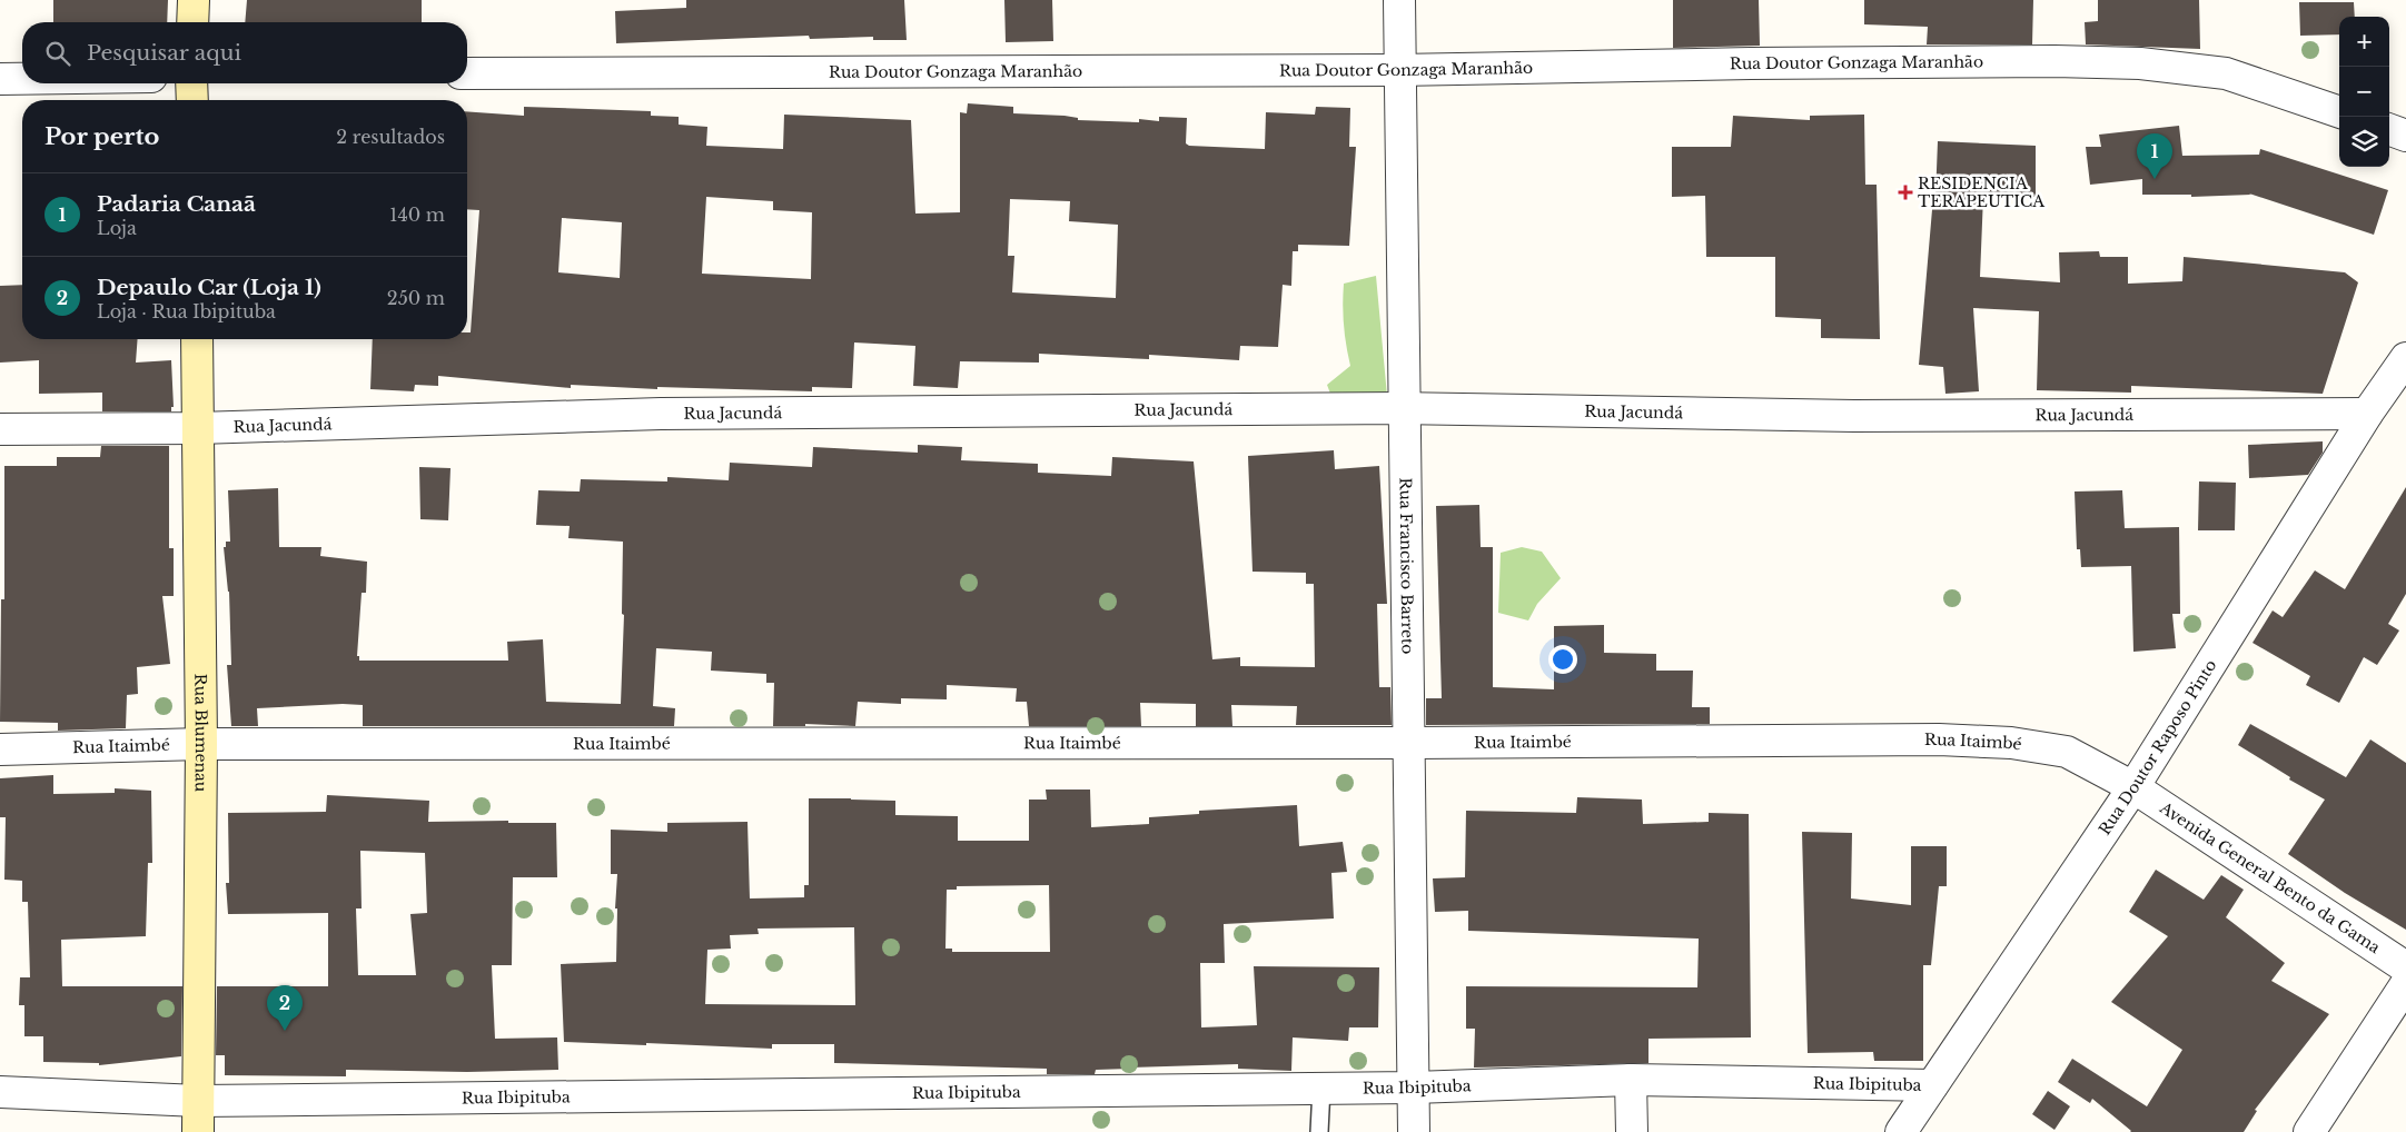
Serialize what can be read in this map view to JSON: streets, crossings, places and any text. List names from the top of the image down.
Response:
{
  "streets": {
    "main road": ["Rua Blumenau"],
    "street": [
      "Rua Doutor Gonzaga Maranhão",
      "Rua Jacundá",
      "Rua Francisco Barreto",
      "Rua Itaimbé",
      "Rua Doutor Raposo Pinto",
      "Avenida General Bento da Gama",
      "Rua Ibipituba"
    ]
  },
  "crossings": [
    ["Rua Doutor Gonzaga Maranhão", "Rua Francisco Barreto"],
    ["Rua Jacundá", "Rua Francisco Barreto"],
    ["Rua Jacundá", "Rua Blumenau"],
    ["Rua Jacundá", "Rua Doutor Raposo Pinto"],
    ["Rua Francisco Barreto", "Rua Itaimbé"],
    ["Rua Francisco Barreto", "Rua Ibipituba"],
    ["Rua Blumenau", "Rua Itaimbé"],
    ["Rua Blumenau", "Rua Ibipituba"],
    ["Rua Itaimbé", "Rua Doutor Raposo Pinto"],
    ["Rua Itaimbé", "Avenida General Bento da Gama"],
    ["Rua Doutor Raposo Pinto", "Avenida General Bento da Gama"],
    ["Rua Doutor Raposo Pinto", "Rua Ibipituba"]
  ],
  "places": {
    "health": ["RESIDENCIA TERAPEUTICA"]
  },
  "page": {
    "map_buttons": ["+", "−"],
    "search": "Pesquisar aqui",
    "heading": ["Por perto", "2 resultados"],
    "pins": ["1", "2"],
    "list": [
      {
        "mark": "1",
        "name": "Padaria Canaã",
        "note": "Loja",
        "value": "140 m"
      },
      {
        "mark": "2",
        "name": "Depaulo Car (Loja 1)",
        "note": "Loja · Rua Ibipituba",
        "value": "250 m"
      }
    ]
  }
}
